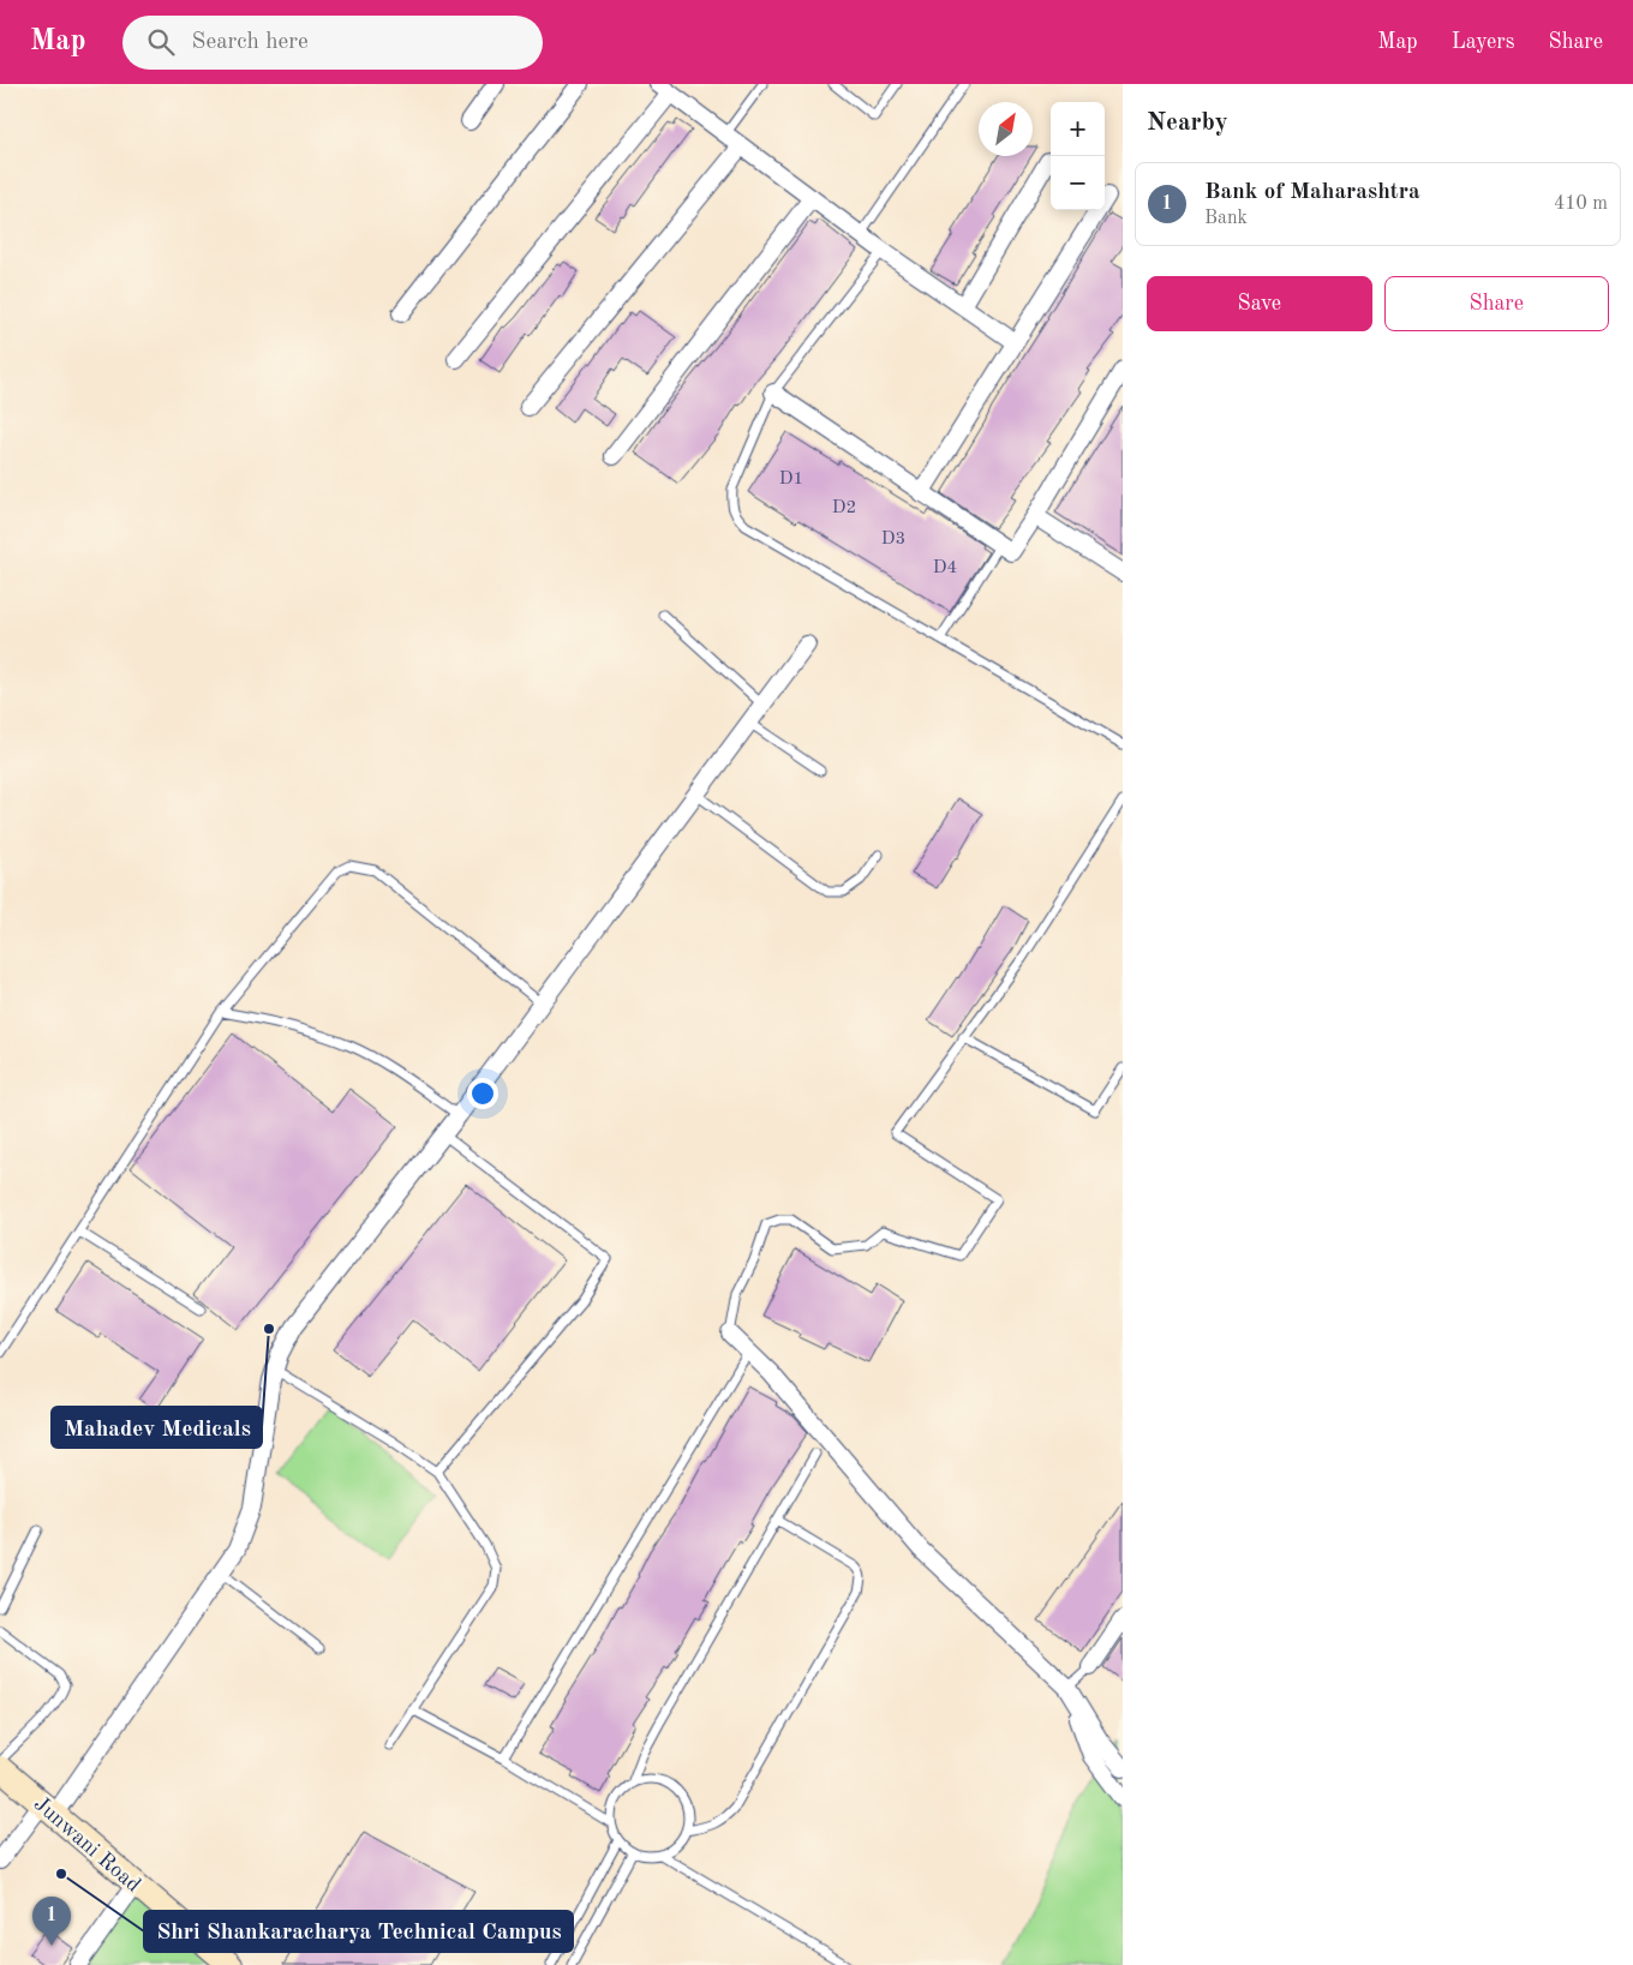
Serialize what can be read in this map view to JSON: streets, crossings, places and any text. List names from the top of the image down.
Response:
{
  "streets": {
    "main road": ["Junwani Road"]
  },
  "places": ["Mahadev Medicals", "Shri Shankaracharya Technical Campus"],
  "house_numbers": [
    "D1",
    "D2",
    "D3",
    "D4"
  ],
  "north": "top right",
  "page": {
    "header": "Map",
    "search": "Search here",
    "nav": ["Map", "Layers", "Share"],
    "heading": "Nearby",
    "map_buttons": ["+", "−"],
    "list": [
      {
        "mark": "1",
        "name": "Bank of Maharashtra",
        "note": "Bank",
        "value": "410 m"
      }
    ],
    "buttons": ["Save", "Share"],
    "pins": "1"
  }
}
